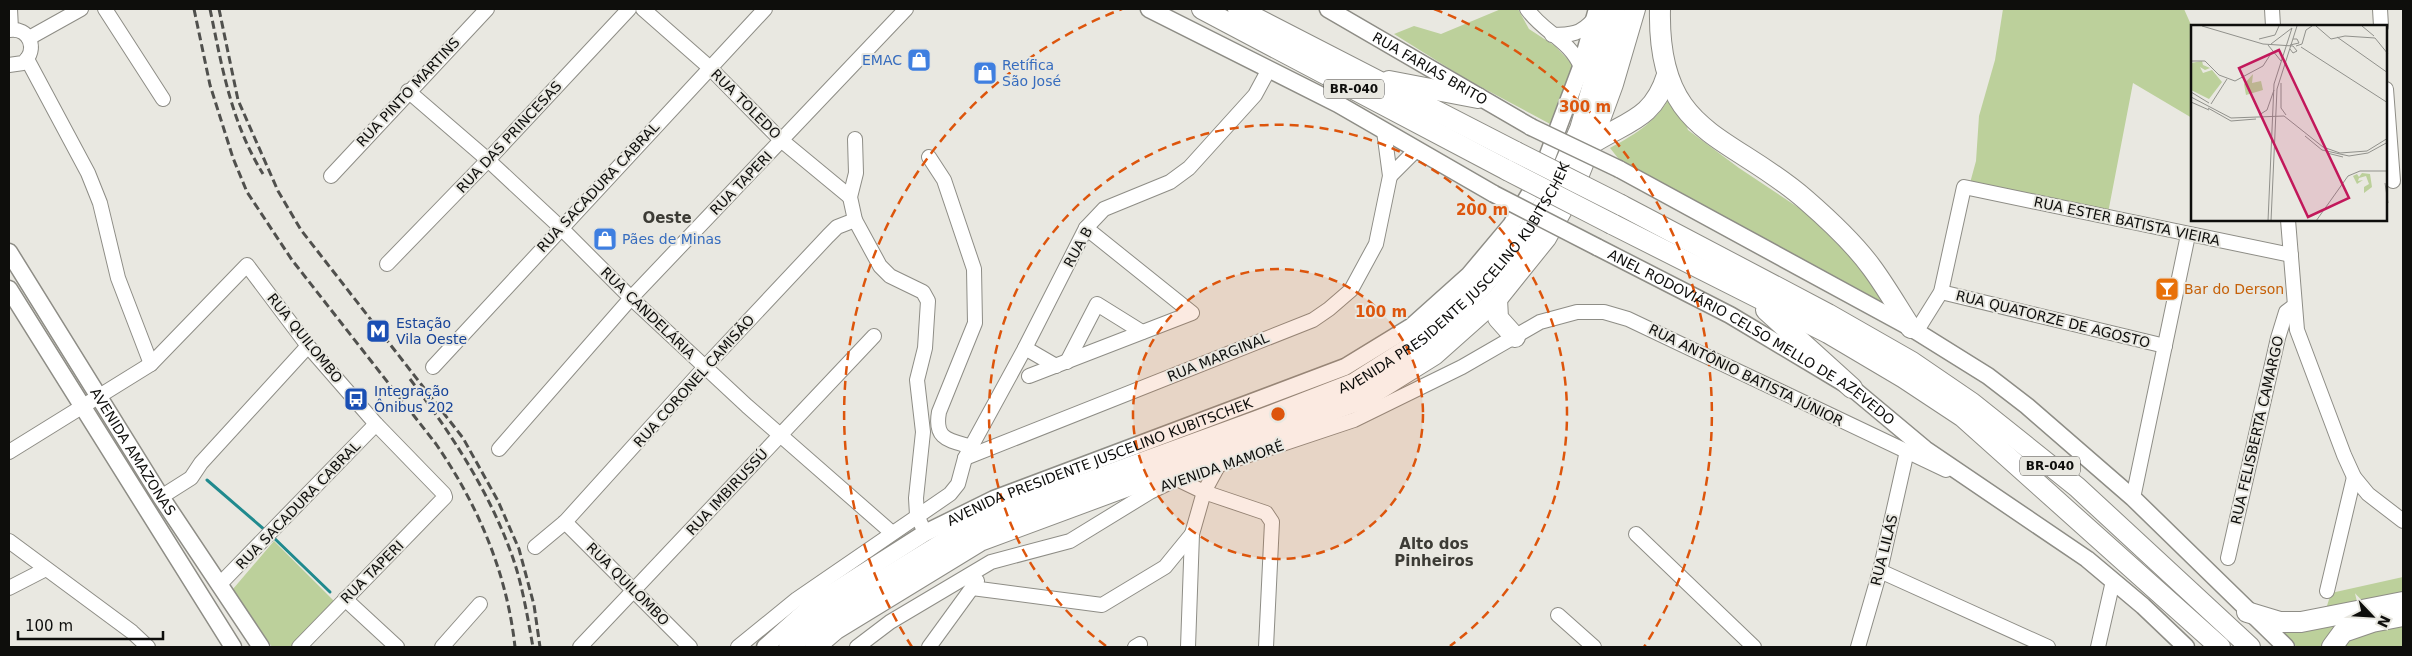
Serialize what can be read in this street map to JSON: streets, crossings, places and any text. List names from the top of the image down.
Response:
{
  "streets": {
    "highway": ["BR-040", "AVENIDA PRESIDENTE JUSCELINO KUBITSCHEK", "ANEL RODOVIÁRIO CELSO MELLO DE AZEVEDO"],
    "main road": ["RUA FARIAS BRITO", "AVENIDA AMAZONAS"],
    "street": [
      "RUA PINTO MARTINS",
      "RUA TOLEDO",
      "RUA DAS PRINCESAS",
      "RUA TAPERI",
      "RUA SACADURA CABRAL",
      "RUA ESTER BATISTA VIEIRA",
      "RUA B",
      "RUA CANDELÁRIA",
      "RUA QUATORZE DE AGOSTO",
      "RUA QUILOMBO",
      "RUA MARGINAL",
      "RUA ANTÔNIO BATISTA JÚNIOR",
      "RUA CORONEL CAMISÃO",
      "RUA FELISBERTA CAMARGO",
      "AVENIDA MAMORÉ",
      "RUA IMBIRUSSÚ",
      "RUA LILÁS"
    ]
  },
  "crossings": [
    ["RUA PINTO MARTINS", "RUA CANDELÁRIA"],
    ["RUA TOLEDO", "RUA TAPERI"],
    ["RUA TOLEDO", "RUA SACADURA CABRAL"],
    ["RUA DAS PRINCESAS", "RUA CANDELÁRIA"],
    ["RUA TAPERI", "RUA CANDELÁRIA"],
    ["RUA TAPERI", "RUA QUILOMBO"],
    ["RUA SACADURA CABRAL", "RUA CANDELÁRIA"],
    ["RUA SACADURA CABRAL", "RUA QUILOMBO"],
    ["RUA SACADURA CABRAL", "AVENIDA AMAZONAS"],
    ["RUA ESTER BATISTA VIEIRA", "RUA QUATORZE DE AGOSTO"],
    ["RUA B", "RUA CANDELÁRIA"],
    ["RUA B", "ANEL RODOVIÁRIO CELSO MELLO DE AZEVEDO"],
    ["RUA B", "RUA MARGINAL"],
    ["RUA CANDELÁRIA", "RUA CORONEL CAMISÃO"],
    ["RUA CANDELÁRIA", "RUA IMBIRUSSÚ"],
    ["RUA QUILOMBO", "RUA CORONEL CAMISÃO"],
    ["RUA QUILOMBO", "RUA IMBIRUSSÚ"],
    ["ANEL RODOVIÁRIO CELSO MELLO DE AZEVEDO", "RUA MARGINAL"],
    ["ANEL RODOVIÁRIO CELSO MELLO DE AZEVEDO", "RUA ANTÔNIO BATISTA JÚNIOR"],
    ["RUA ANTÔNIO BATISTA JÚNIOR", "AVENIDA MAMORÉ"],
    ["RUA ANTÔNIO BATISTA JÚNIOR", "RUA LILÁS"]
  ],
  "districts": ["Oeste", "Alto dos Pinheiros"],
  "places": {
    "shop": ["EMAC", "Retífica São José", "Pães de Minas"],
    "bar": ["Bar do Derson"],
    "metro station": ["Estação Vila Oeste"],
    "bus stop": ["Integração Ônibus 202"]
  },
  "scale_bar": "100 m",
  "north": "bottom right",
  "rings": ["300 m", "200 m", "100 m"]
}
